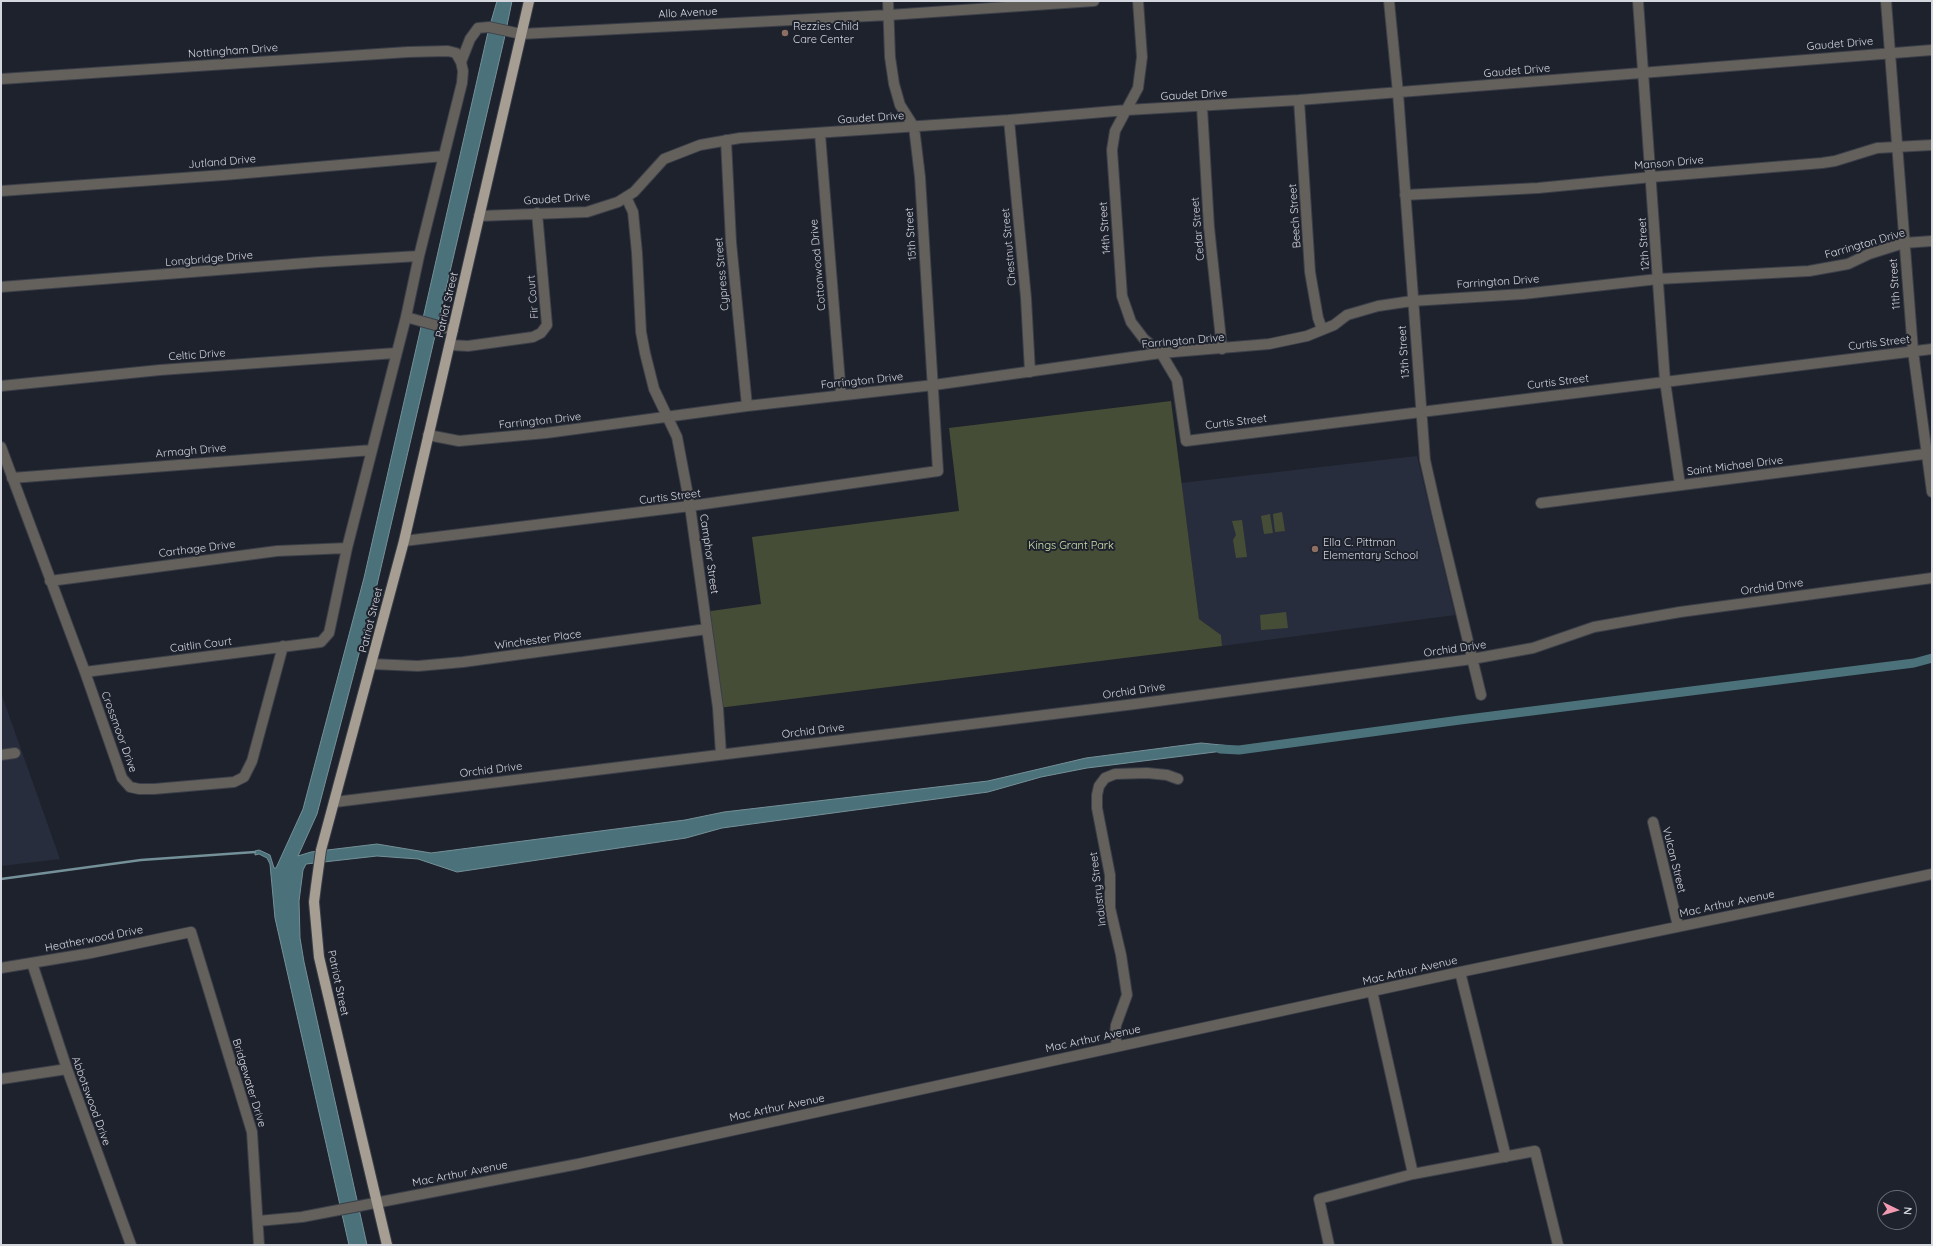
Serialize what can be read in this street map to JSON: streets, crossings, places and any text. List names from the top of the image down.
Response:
{
  "streets": {
    "main road": ["Patriot Street"],
    "street": [
      "Allo Avenue",
      "Gaudet Drive",
      "Nottingham Drive",
      "Jutland Drive",
      "Manson Drive",
      "Beech Street",
      "14th Street",
      "Cedar Street",
      "15th Street",
      "12th Street",
      "Farrington Drive",
      "Chestnut Street",
      "Longbridge Drive",
      "Cottonwood Drive",
      "Cypress Street",
      "11th Street",
      "Fir Court",
      "Curtis Street",
      "13th Street",
      "Celtic Drive",
      "Armagh Drive",
      "Saint Michael Drive",
      "Carthage Drive",
      "Camphor Street",
      "Orchid Drive",
      "Winchester Place",
      "Caitlin Court",
      "Crossmoor Drive",
      "Vulcan Street",
      "Industry Street",
      "Mac Arthur Avenue",
      "Heatherwood Drive",
      "Bridgewater Drive",
      "Abbotswood Drive"
    ]
  },
  "crossings": [
    ["Allo Avenue", "Nottingham Drive"],
    ["Allo Avenue", "15th Street"],
    ["Allo Avenue", "Patriot Street"],
    ["Gaudet Drive", "Beech Street"],
    ["Gaudet Drive", "14th Street"],
    ["Gaudet Drive", "Cedar Street"],
    ["Gaudet Drive", "15th Street"],
    ["Gaudet Drive", "12th Street"],
    ["Gaudet Drive", "Chestnut Street"],
    ["Gaudet Drive", "Cottonwood Drive"],
    ["Gaudet Drive", "Cypress Street"],
    ["Gaudet Drive", "11th Street"],
    ["Gaudet Drive", "Fir Court"],
    ["Gaudet Drive", "Patriot Street"],
    ["Gaudet Drive", "13th Street"],
    ["Gaudet Drive", "Camphor Street"],
    ["Manson Drive", "12th Street"],
    ["Manson Drive", "11th Street"],
    ["Manson Drive", "13th Street"],
    ["Beech Street", "Farrington Drive"],
    ["14th Street", "Farrington Drive"],
    ["14th Street", "Curtis Street"],
    ["Cedar Street", "Farrington Drive"],
    ["15th Street", "Farrington Drive"],
    ["15th Street", "Curtis Street"],
    ["12th Street", "Farrington Drive"],
    ["12th Street", "Curtis Street"],
    ["12th Street", "Saint Michael Drive"],
    ["Farrington Drive", "Chestnut Street"],
    ["Farrington Drive", "Cottonwood Drive"],
    ["Farrington Drive", "Cypress Street"],
    ["Farrington Drive", "11th Street"],
    ["Farrington Drive", "Patriot Street"],
    ["Farrington Drive", "13th Street"],
    ["Farrington Drive", "Camphor Street"],
    ["11th Street", "Curtis Street"],
    ["11th Street", "Saint Michael Drive"],
    ["Fir Court", "Patriot Street"],
    ["Patriot Street", "Curtis Street"],
    ["Patriot Street", "Orchid Drive"],
    ["Patriot Street", "Winchester Place"],
    ["Patriot Street", "Mac Arthur Avenue"],
    ["Curtis Street", "13th Street"],
    ["Curtis Street", "Camphor Street"],
    ["13th Street", "Orchid Drive"],
    ["Armagh Drive", "Crossmoor Drive"],
    ["Carthage Drive", "Caitlin Court"],
    ["Carthage Drive", "Crossmoor Drive"],
    ["Camphor Street", "Orchid Drive"],
    ["Camphor Street", "Winchester Place"],
    ["Caitlin Court", "Crossmoor Drive"],
    ["Vulcan Street", "Mac Arthur Avenue"],
    ["Industry Street", "Mac Arthur Avenue"],
    ["Mac Arthur Avenue", "Bridgewater Drive"],
    ["Heatherwood Drive", "Bridgewater Drive"],
    ["Heatherwood Drive", "Abbotswood Drive"]
  ],
  "parks": ["Kings Grant Park"],
  "places": ["Rezzies Child Care Center", "Ella C. Pittman Elementary School"],
  "north": "right"
}
